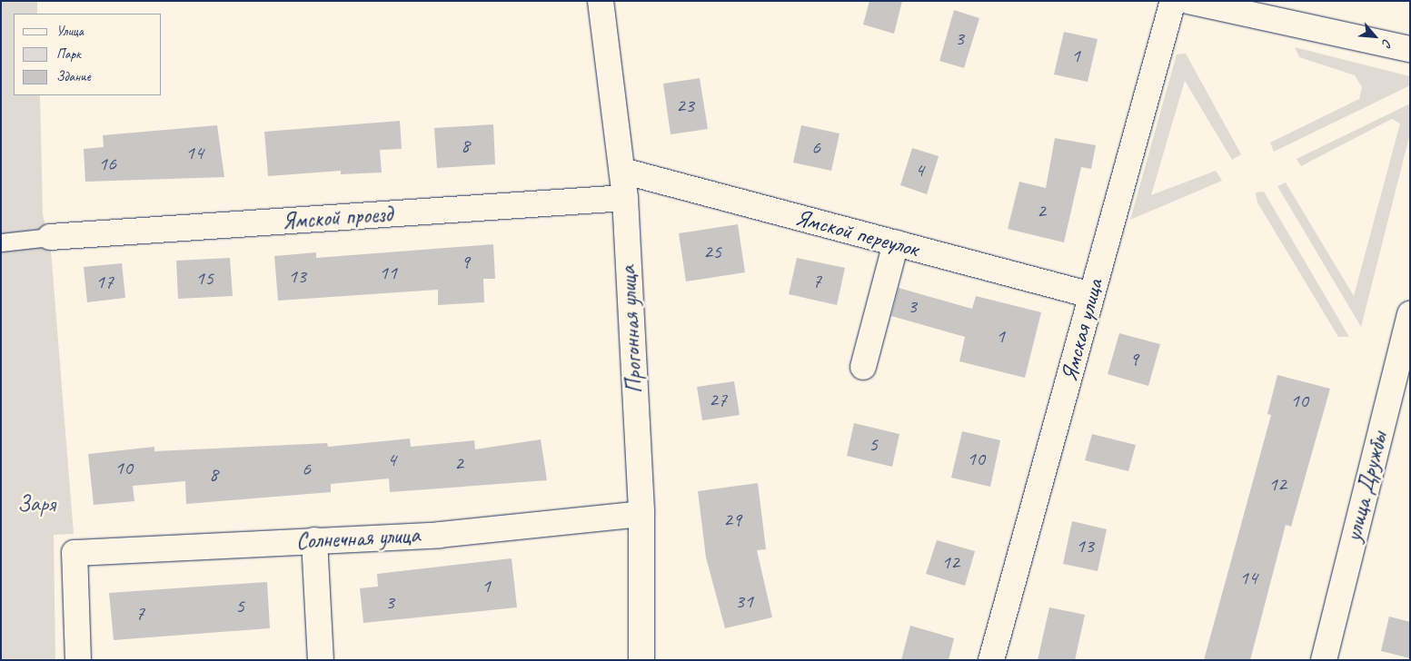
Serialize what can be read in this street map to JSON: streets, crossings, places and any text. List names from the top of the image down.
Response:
{
  "streets": {
    "street": [
      "Ямской проезд",
      "Ямской переулок",
      "Прогонная улица",
      "Ямская улица",
      "улица Дружбы",
      "Солнечная улица"
    ]
  },
  "crossings": [
    ["Ямской проезд", "Прогонная улица"],
    ["Ямской переулок", "Прогонная улица"],
    ["Ямской переулок", "Ямская улица"],
    ["Прогонная улица", "Солнечная улица"]
  ],
  "parks": ["Заря"],
  "house_numbers": [
    "3",
    "1",
    "23",
    "8",
    "6",
    "14",
    "16",
    "4",
    "2",
    "25",
    "9",
    "11",
    "13",
    "15",
    "7",
    "17",
    "3",
    "1",
    "9",
    "27",
    "10",
    "5",
    "10",
    "4",
    "2",
    "10",
    "6",
    "8",
    "12",
    "29",
    "13",
    "12",
    "14",
    "1",
    "31",
    "3",
    "5",
    "7"
  ],
  "legend": ["Улица", "Парк", "Здание"],
  "north": "bottom right"
}
